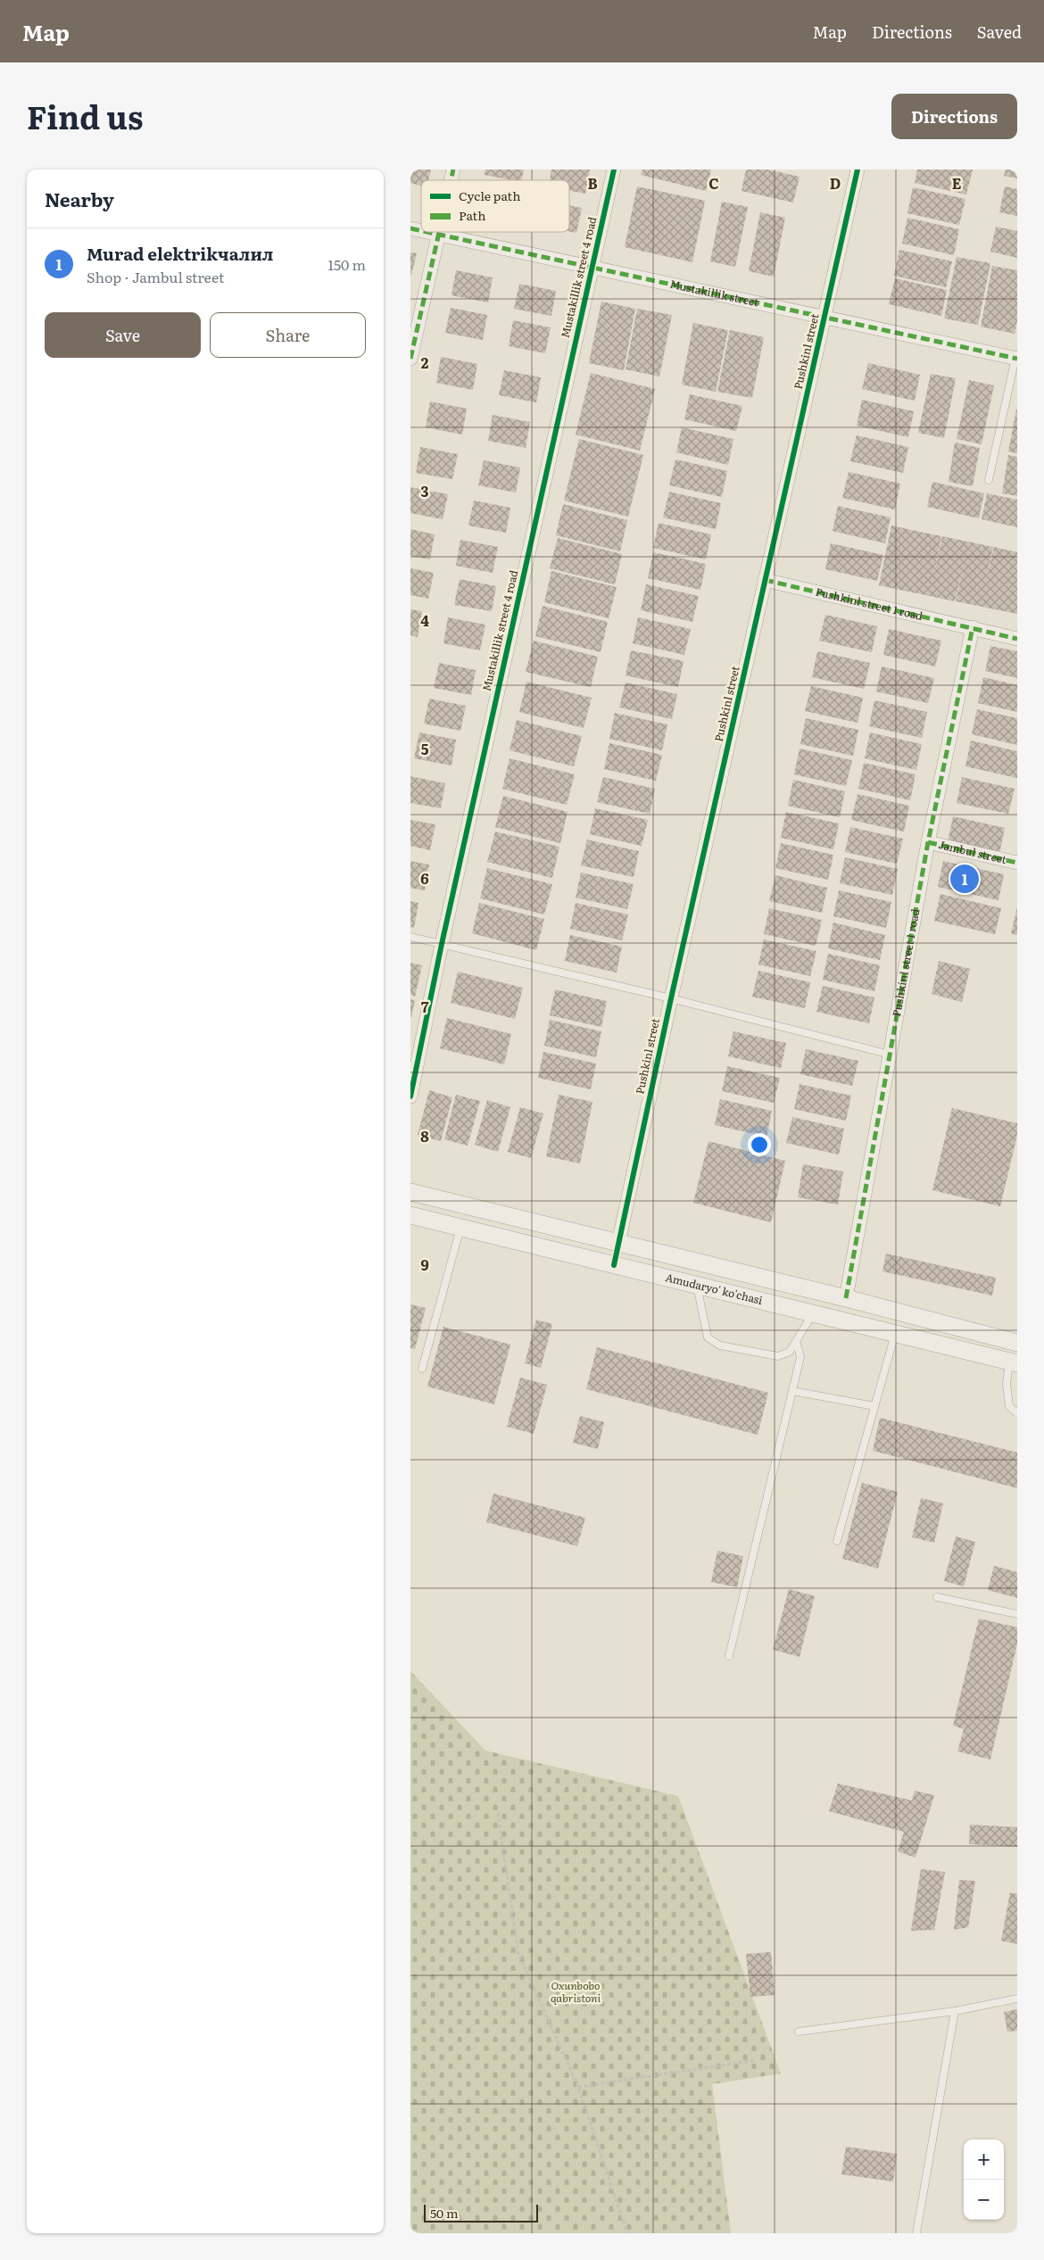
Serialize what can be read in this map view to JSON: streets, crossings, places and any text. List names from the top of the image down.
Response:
{
  "streets": {
    "street": [
      "Mustakillik street 4 road",
      "Mustakillik street",
      "Pushkinl street",
      "Pushkinl street 1 road",
      "Jambul street",
      "Amudaryo' ko'chasi"
    ]
  },
  "crossings": [
    ["Mustakillik street 4 road", "Mustakillik street"],
    ["Mustakillik street", "Pushkinl street"],
    ["Pushkinl street", "Pushkinl street 1 road"],
    ["Pushkinl street 1 road", "Jambul street"]
  ],
  "parks": ["Oxunbobo qabristoni"],
  "legend": ["Cycle path", "Path"],
  "scale_bar": "50 m",
  "page": {
    "header": "Map",
    "nav": ["Map", "Directions", "Saved"],
    "title": "Find us",
    "buttons": [
      "Directions",
      ["Save", "Share"]
    ],
    "heading": "Nearby",
    "list": [
      {
        "mark": "1",
        "name": "Murad elektrikчалил",
        "note": "Shop · Jambul street",
        "value": "150 m"
      }
    ],
    "pins": "1",
    "map_buttons": ["+", "−"],
    "scale": "50 m"
  },
  "grid": {
    "columns": [
      "B",
      "C",
      "D",
      "E"
    ],
    "rows": [
      "2",
      "3",
      "4",
      "5",
      "6",
      "7",
      "8",
      "9"
    ]
  }
}
